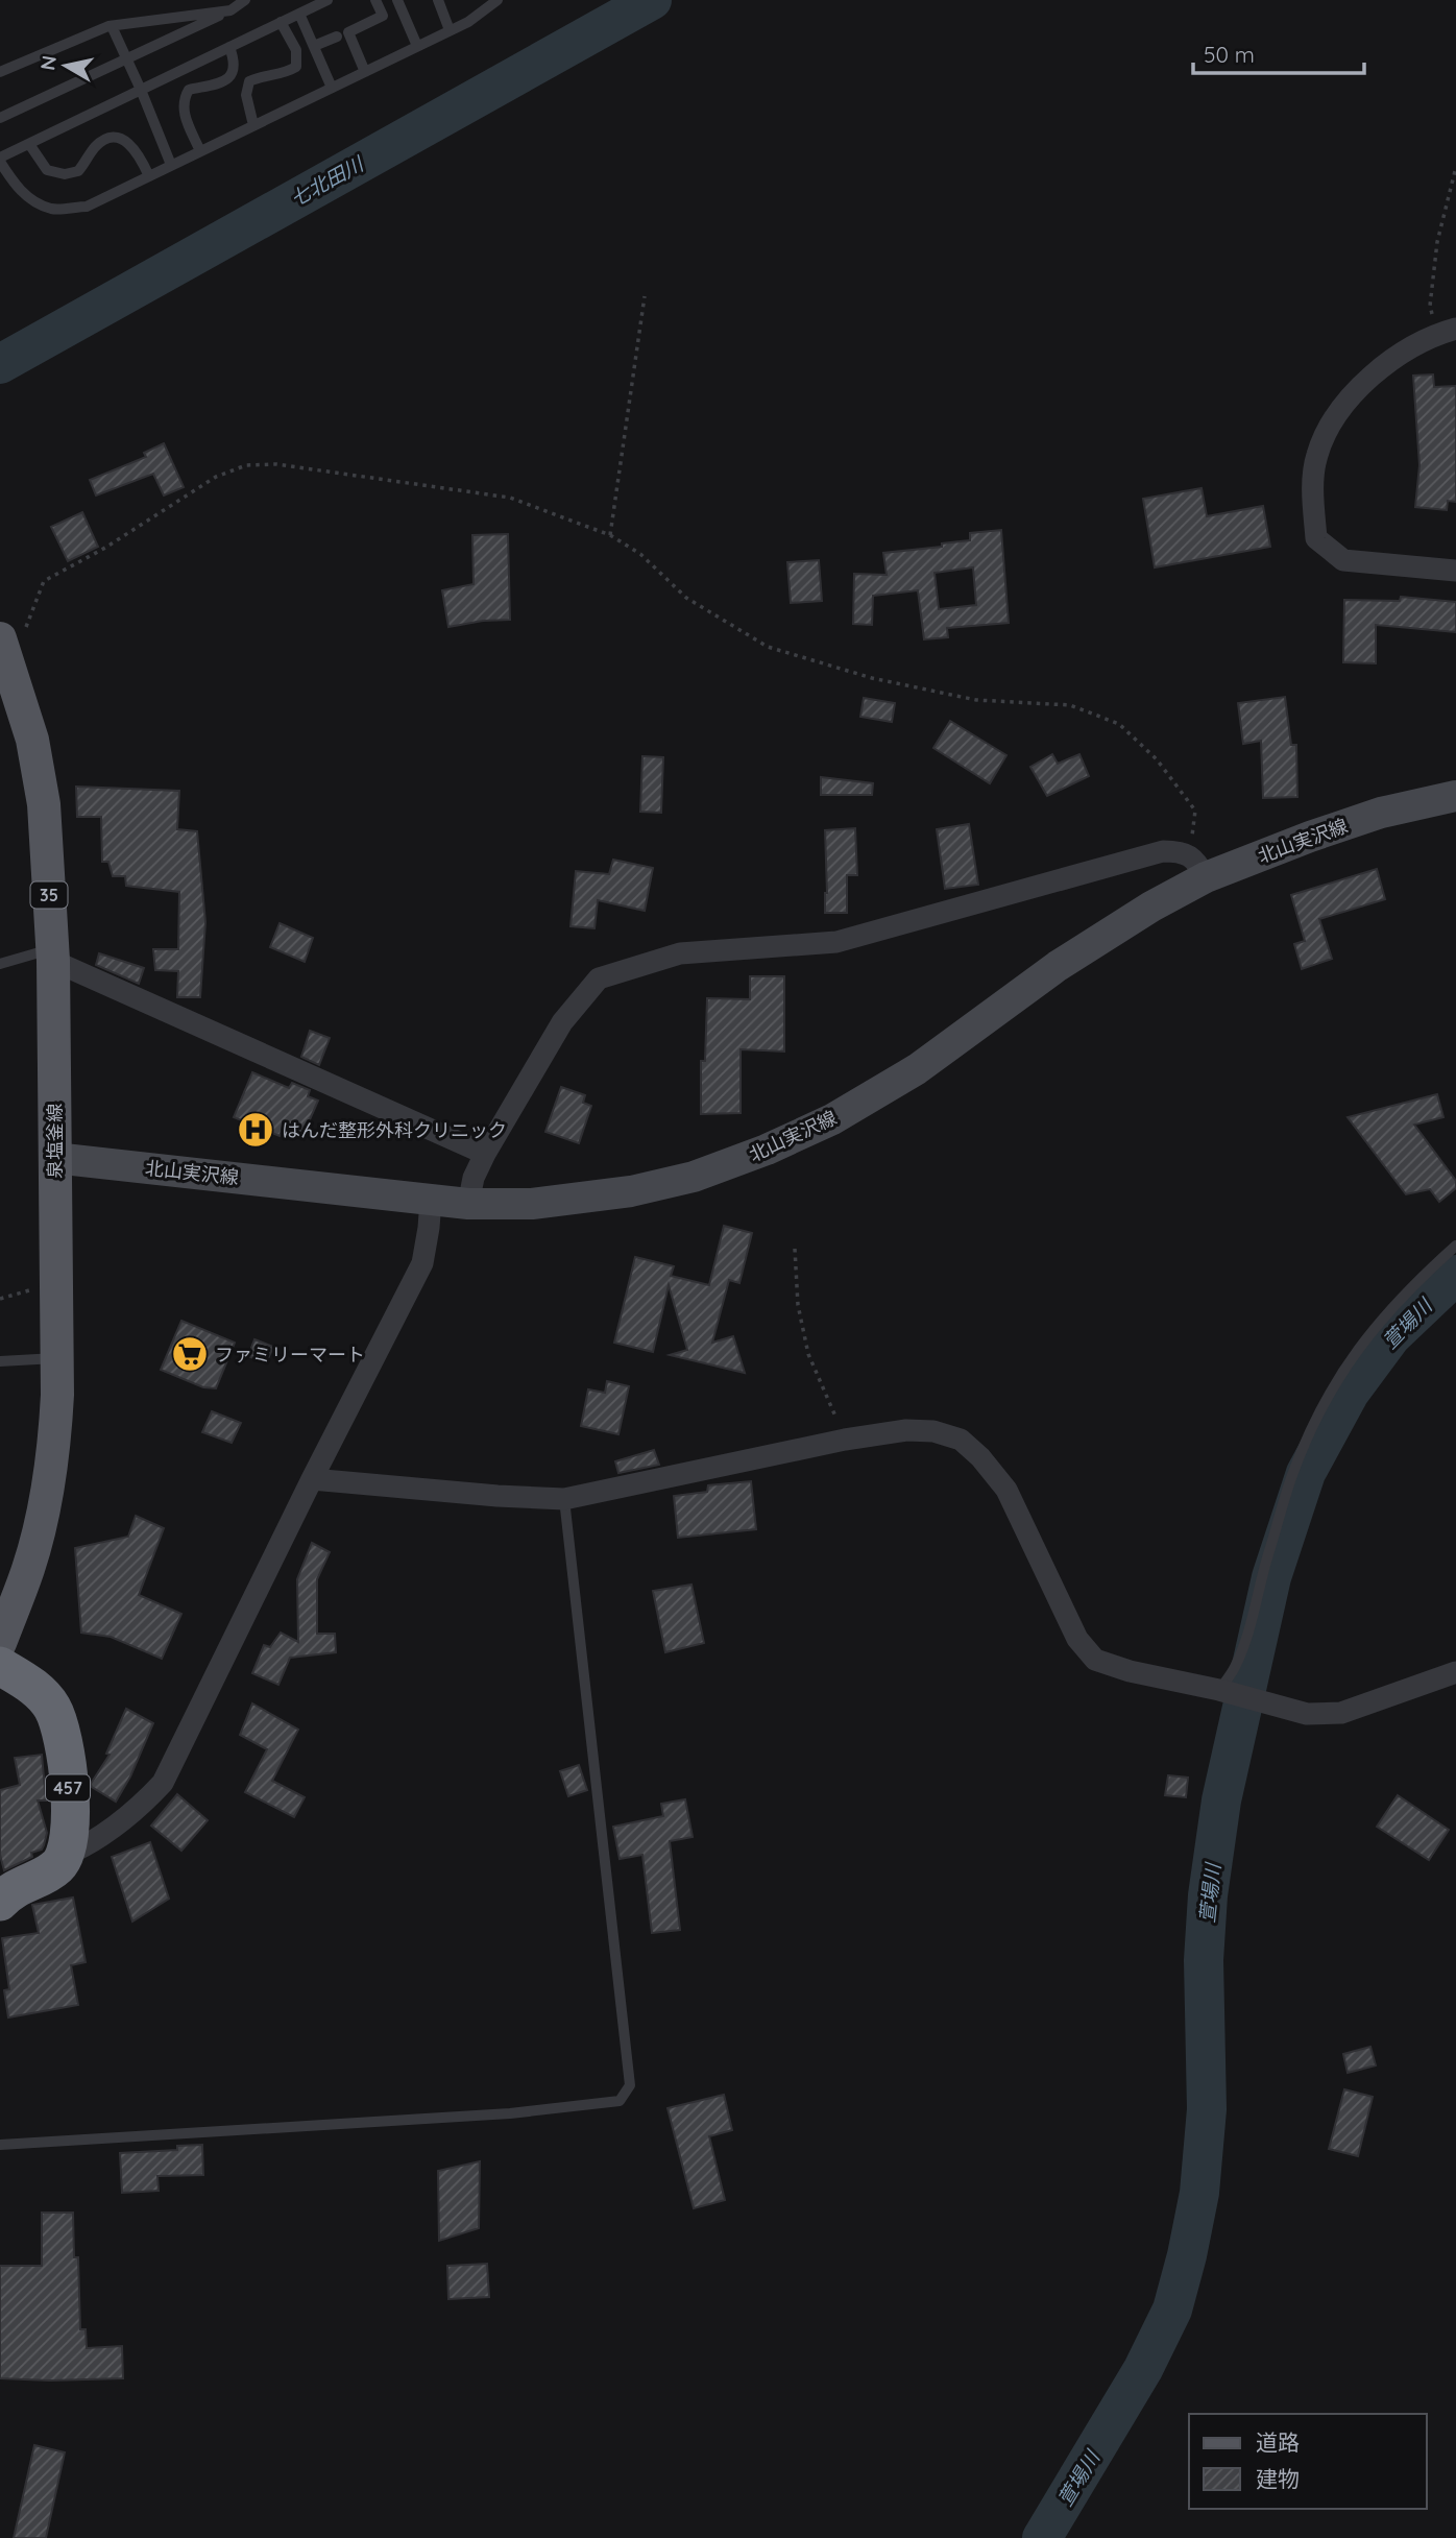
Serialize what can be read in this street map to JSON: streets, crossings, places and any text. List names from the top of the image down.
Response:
{
  "streets": {
    "highway": ["457"],
    "main road": ["35", "泉塩釜線"],
    "street": ["北山実沢線"]
  },
  "crossings": [
    ["北山実沢線", "泉塩釜線"]
  ],
  "water": ["七北田川", "萱場川"],
  "places": {
    "hospital": ["はんだ整形外科クリニック"],
    "supermarket": ["ファミリーマート"]
  },
  "legend": ["道路", "建物"],
  "scale_bar": "50 m",
  "north": "left"
}
